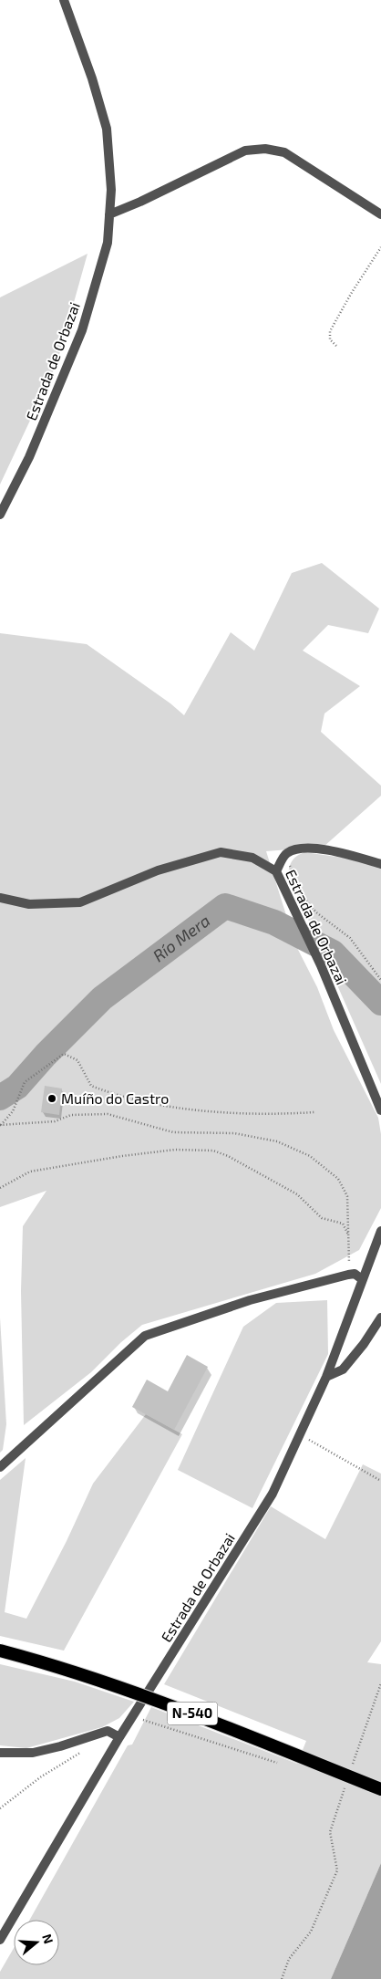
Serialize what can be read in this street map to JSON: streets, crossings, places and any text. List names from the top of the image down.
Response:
{
  "streets": {
    "highway": ["N-540"],
    "street": ["Estrada de Orbazai"]
  },
  "water": ["Río Mera"],
  "places": ["Muíño do Castro"],
  "north": "right"
}
